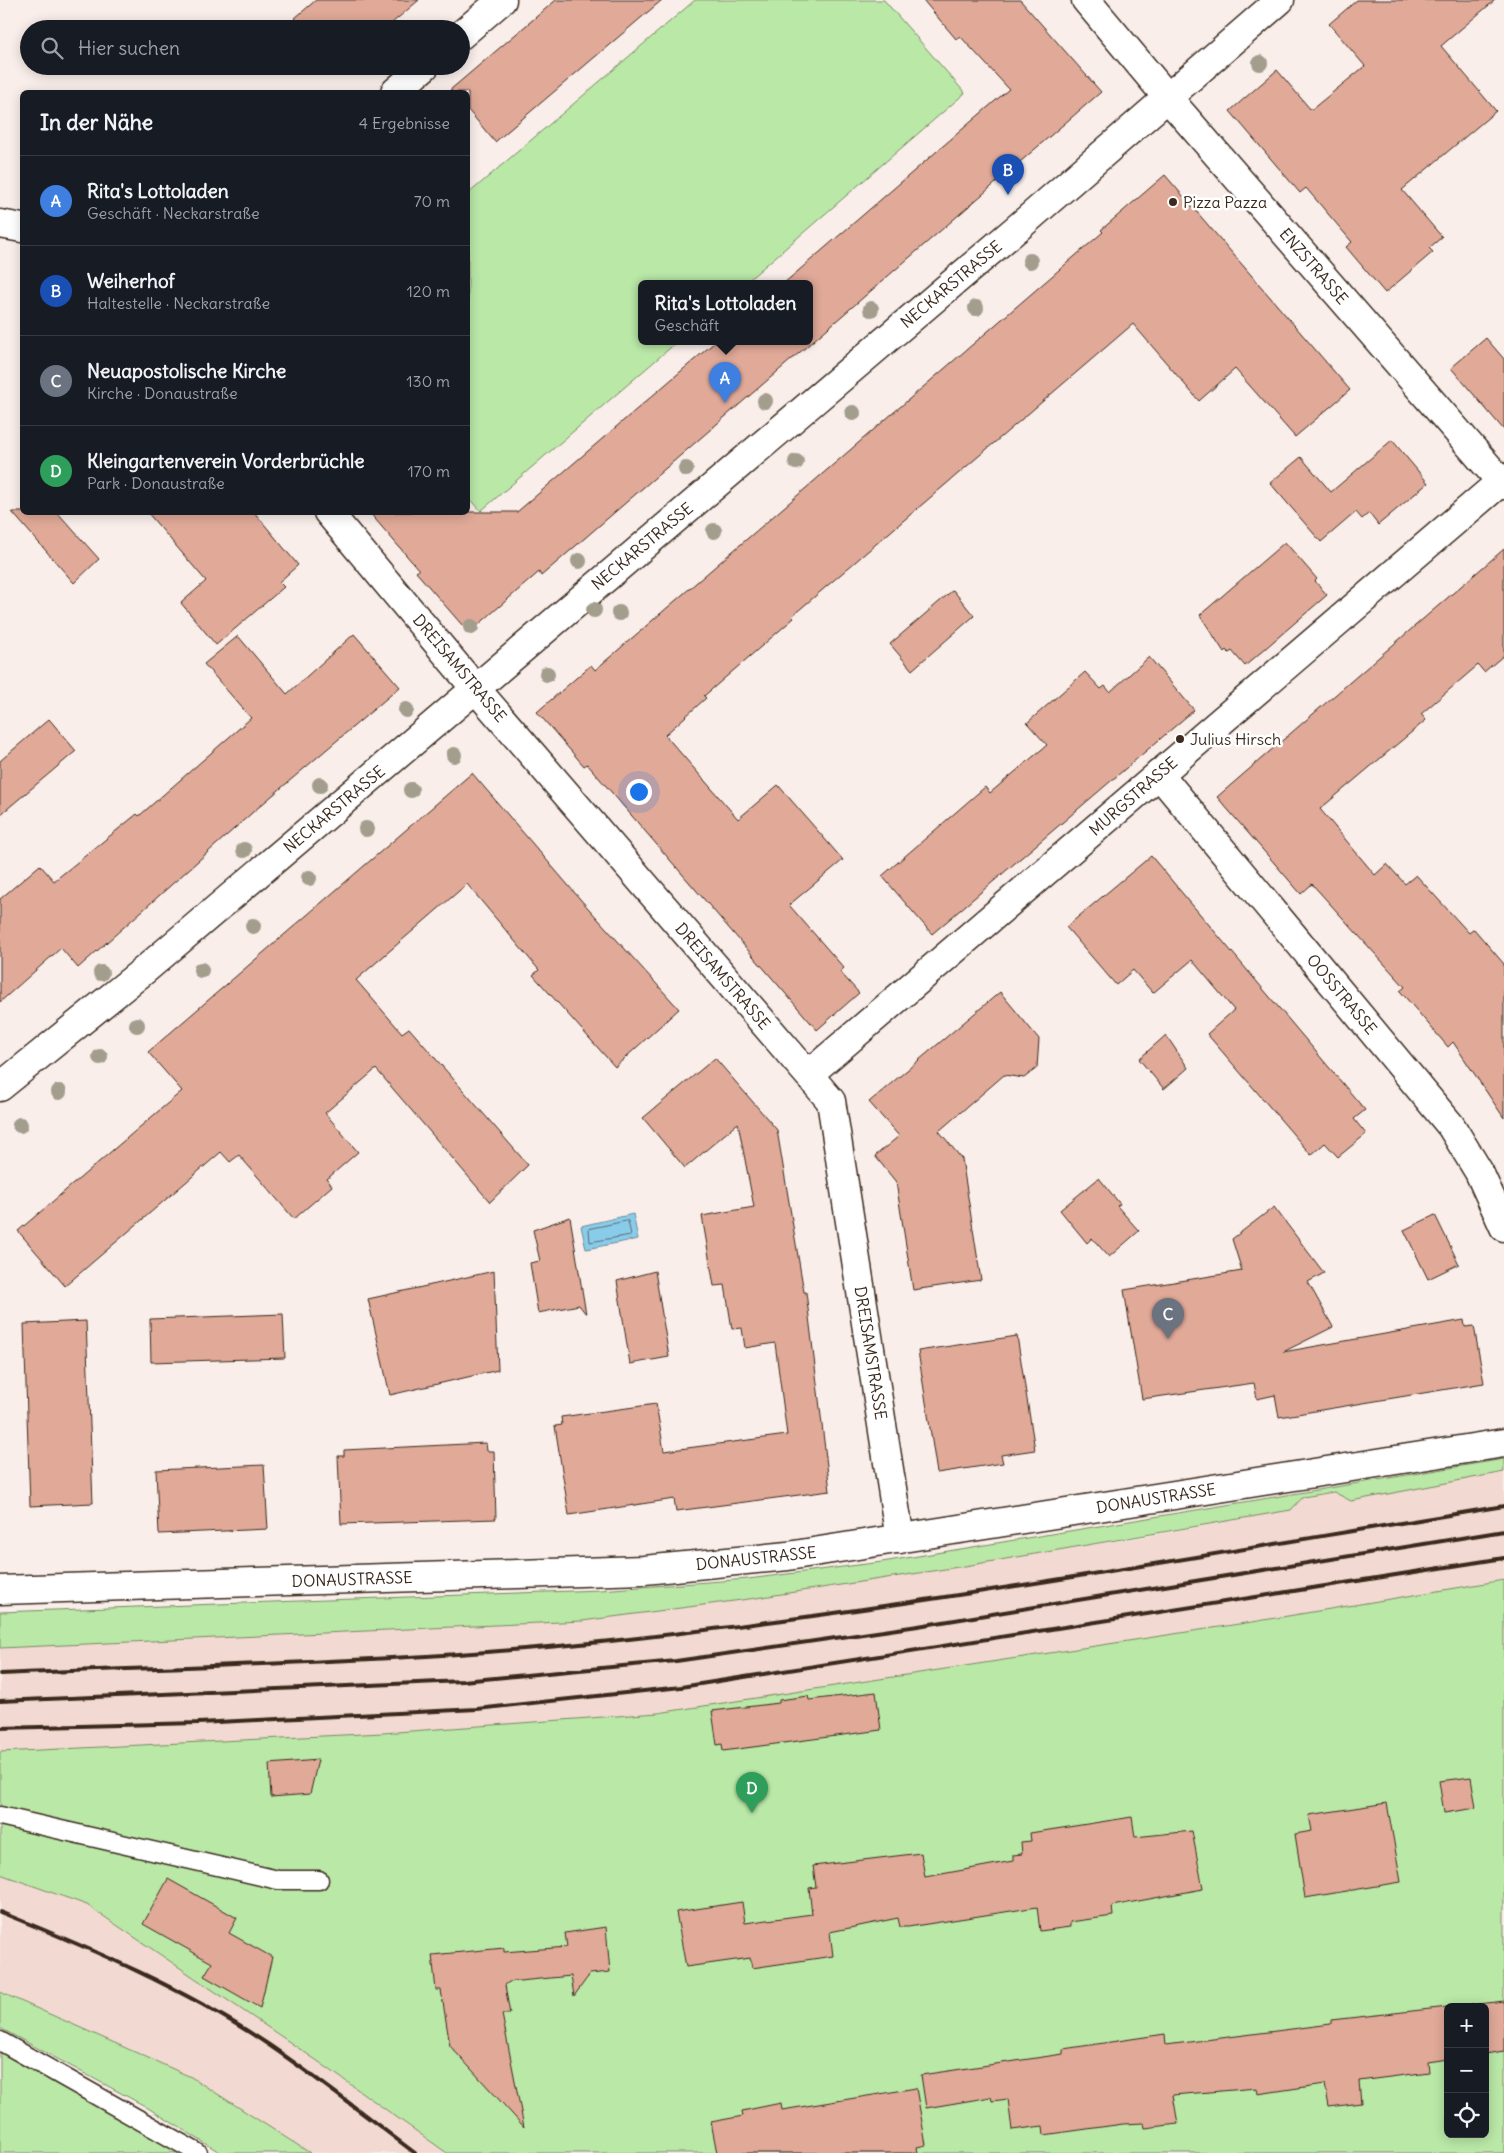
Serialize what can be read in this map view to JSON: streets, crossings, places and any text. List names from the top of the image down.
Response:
{
  "streets": {
    "street": [
      "ENZSTRASSE",
      "NECKARSTRASSE",
      "DREISAMSTRASSE",
      "MURGSTRASSE",
      "OOSSTRASSE",
      "DONAUSTRASSE"
    ]
  },
  "crossings": [
    ["ENZSTRASSE", "NECKARSTRASSE"],
    ["ENZSTRASSE", "MURGSTRASSE"],
    ["NECKARSTRASSE", "DREISAMSTRASSE"],
    ["DREISAMSTRASSE", "MURGSTRASSE"],
    ["DREISAMSTRASSE", "DONAUSTRASSE"],
    ["MURGSTRASSE", "OOSSTRASSE"]
  ],
  "places": ["Pizza Pazza", "Julius Hirsch"],
  "page": {
    "search": "Hier suchen",
    "heading": ["In der Nähe", "4 Ergebnisse"],
    "pins": [
      "B",
      "A",
      "C",
      "D"
    ],
    "list": [
      {
        "mark": "A",
        "name": "Rita's Lottoladen",
        "note": "Geschäft · Neckarstraße",
        "value": "70 m"
      },
      {
        "mark": "B",
        "name": "Weiherhof",
        "note": "Haltestelle · Neckarstraße",
        "value": "120 m"
      },
      {
        "mark": "C",
        "name": "Neuapostolische Kirche",
        "note": "Kirche · Donaustraße",
        "value": "130 m"
      },
      {
        "mark": "D",
        "name": "Kleingartenverein Vorderbrüchle",
        "note": "Park · Donaustraße",
        "value": "170 m"
      }
    ],
    "popup": ["Rita's Lottoladen", "Geschäft"],
    "map_buttons": ["+", "−"]
  }
}
